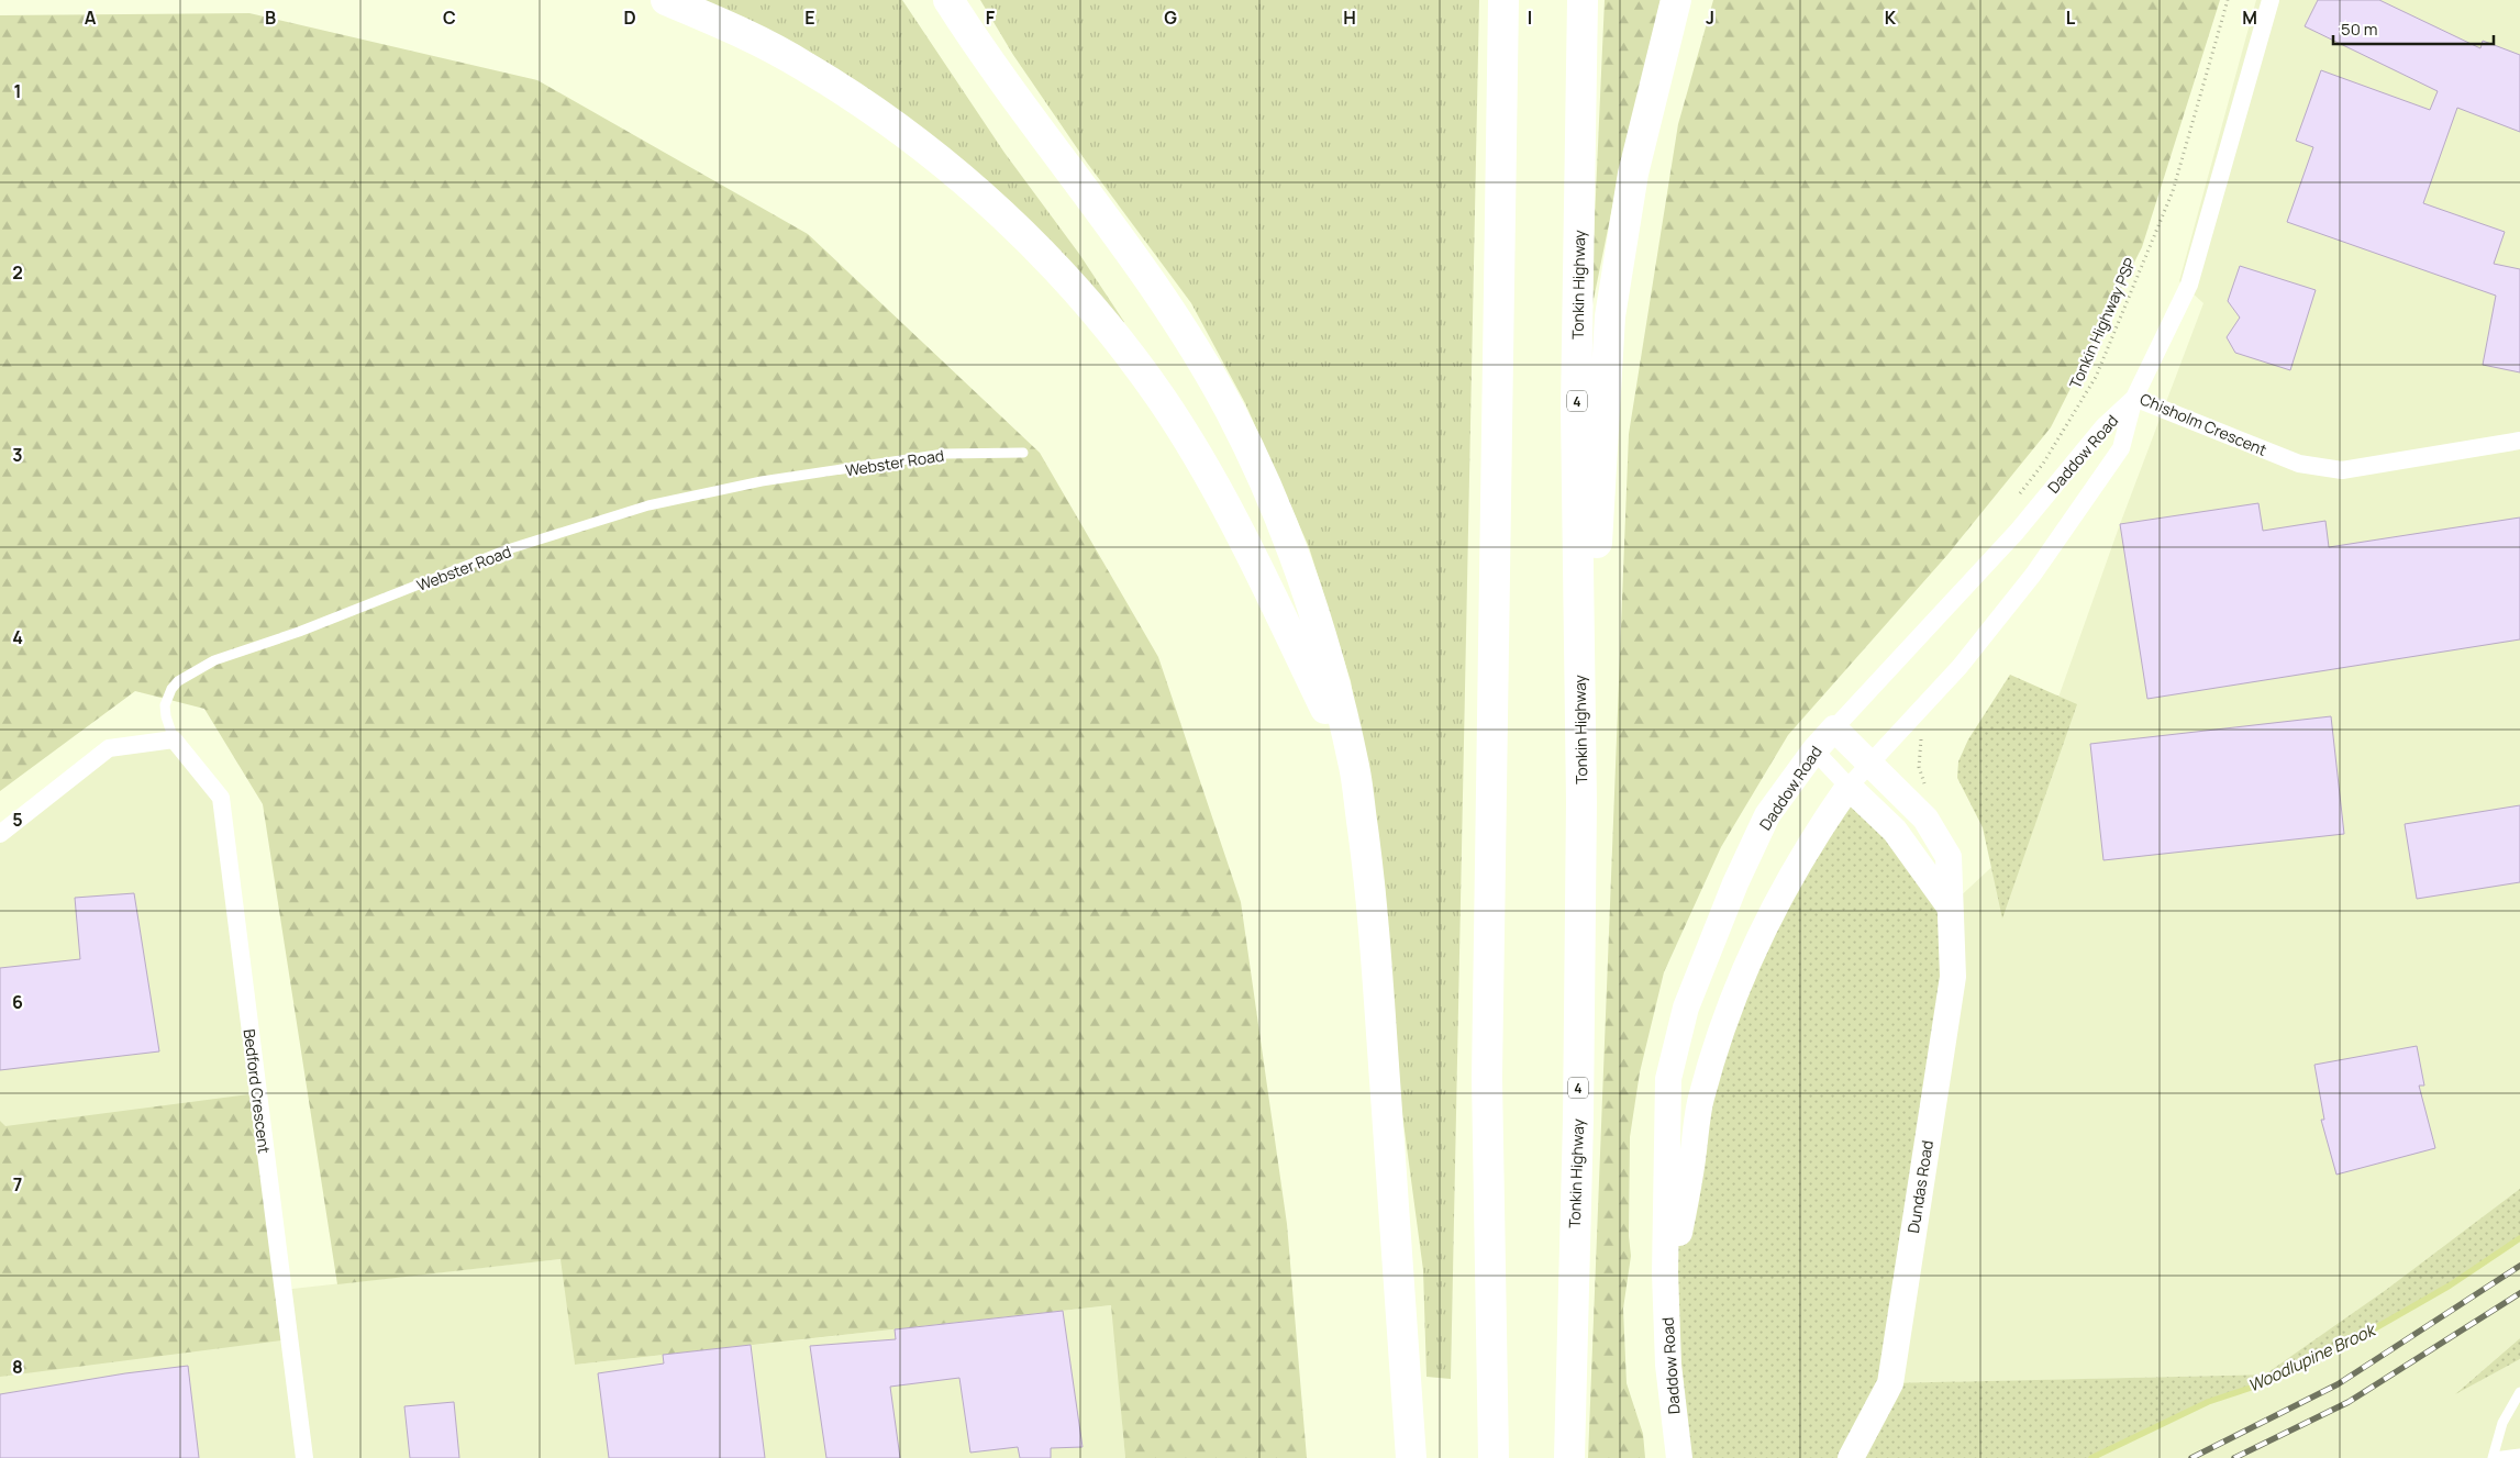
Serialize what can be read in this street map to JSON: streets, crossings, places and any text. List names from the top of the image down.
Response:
{
  "streets": {
    "highway": ["Tonkin Highway", "4"],
    "main road": ["Daddow Road", "Dundas Road"],
    "street": ["Chisholm Crescent", "Bedford Crescent"],
    "lane": ["Webster Road"],
    "path": ["Tonkin Highway PSP"]
  },
  "crossings": [
    ["Chisholm Crescent", "Daddow Road"],
    ["Daddow Road", "Dundas Road"],
    ["Webster Road", "Bedford Crescent"]
  ],
  "water": ["Woodlupine Brook"],
  "scale_bar": "50 m",
  "grid": {
    "columns": [
      "A",
      "B",
      "C",
      "D",
      "E",
      "F",
      "G",
      "H",
      "I",
      "J",
      "K",
      "L",
      "M"
    ],
    "rows": [
      "1",
      "2",
      "3",
      "4",
      "5",
      "6",
      "7",
      "8"
    ]
  }
}
